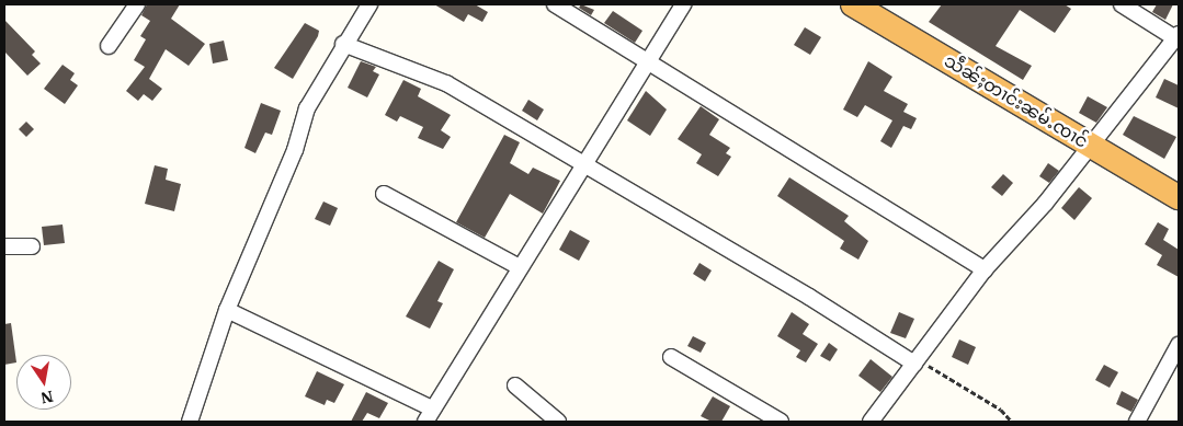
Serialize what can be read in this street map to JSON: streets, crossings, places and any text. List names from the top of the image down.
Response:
{
  "streets": {
    "highway": ["သဵၼ်ႈတၢင်းၼမ်ႉၸၢင်"]
  },
  "north": "bottom"
}
